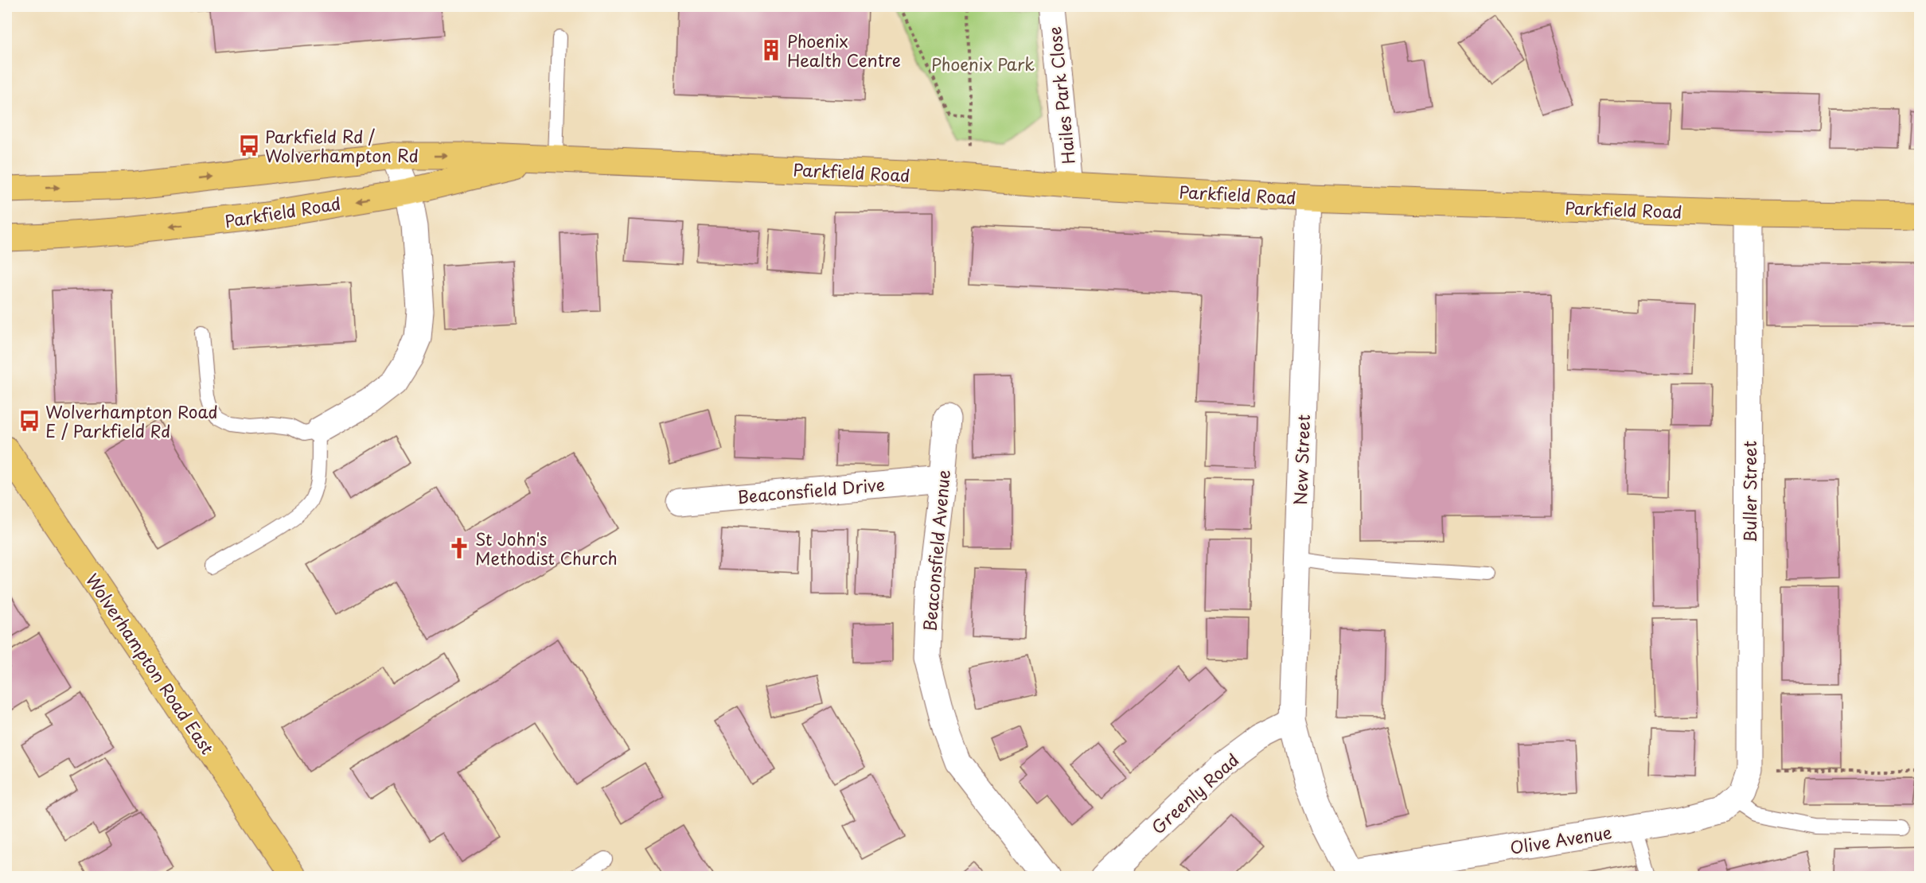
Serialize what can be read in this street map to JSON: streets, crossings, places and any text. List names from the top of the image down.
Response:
{
  "streets": {
    "main road": ["Parkfield Road", "Wolverhampton Road East"],
    "street": [
      "Hailes Park Close",
      "New Street",
      "Beaconsfield Drive",
      "Buller Street",
      "Beaconsfield Avenue",
      "Greenly Road",
      "Olive Avenue"
    ]
  },
  "crossings": [
    ["Hailes Park Close", "Parkfield Road"],
    ["Parkfield Road", "New Street"],
    ["Parkfield Road", "Buller Street"],
    ["New Street", "Greenly Road"],
    ["New Street", "Olive Avenue"],
    ["Beaconsfield Drive", "Beaconsfield Avenue"],
    ["Buller Street", "Olive Avenue"]
  ],
  "parks": ["Phoenix Park"],
  "places": {
    "building": ["Phoenix Health Centre"],
    "bus stop": ["Parkfield Rd / Wolverhampton Rd", "Wolverhampton Road E / Parkfield Rd"],
    "church": ["St John's Methodist Church"]
  }
}
